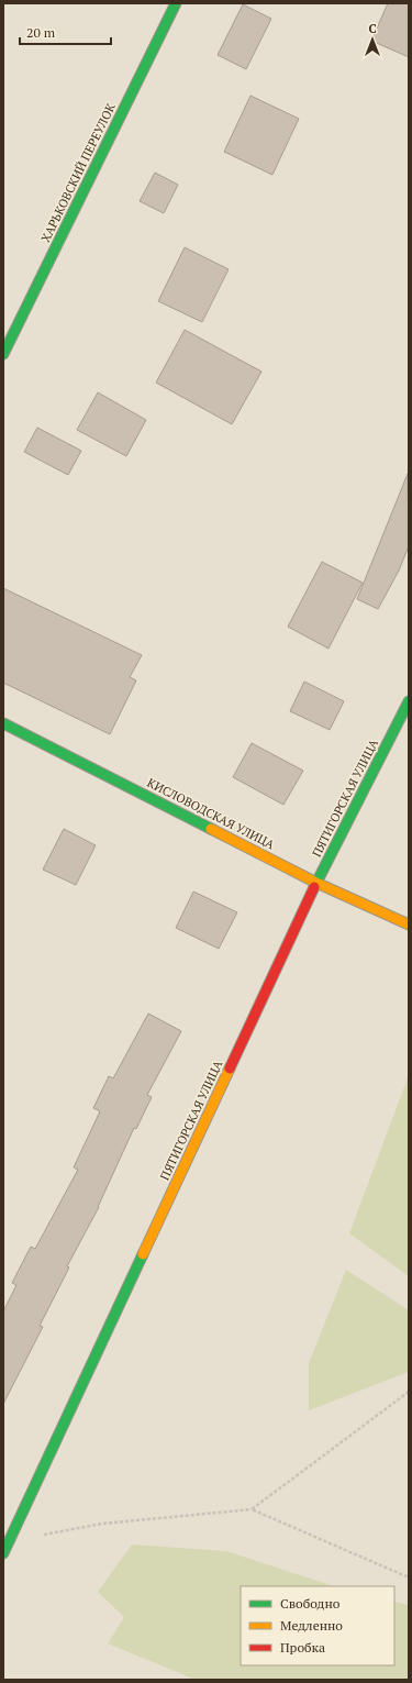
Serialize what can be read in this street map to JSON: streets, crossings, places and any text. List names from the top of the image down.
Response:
{
  "streets": {
    "street": ["ХАРЬКОВСКИЙ ПЕРЕУЛОК", "ПЯТИГОРСКАЯ УЛИЦА", "КИСЛОВОДСКАЯ УЛИЦА"]
  },
  "crossings": [
    ["ПЯТИГОРСКАЯ УЛИЦА", "КИСЛОВОДСКАЯ УЛИЦА"]
  ],
  "legend": ["Свободно", "Медленно", "Пробка"],
  "scale_bar": "20 m",
  "north": "top"
}
